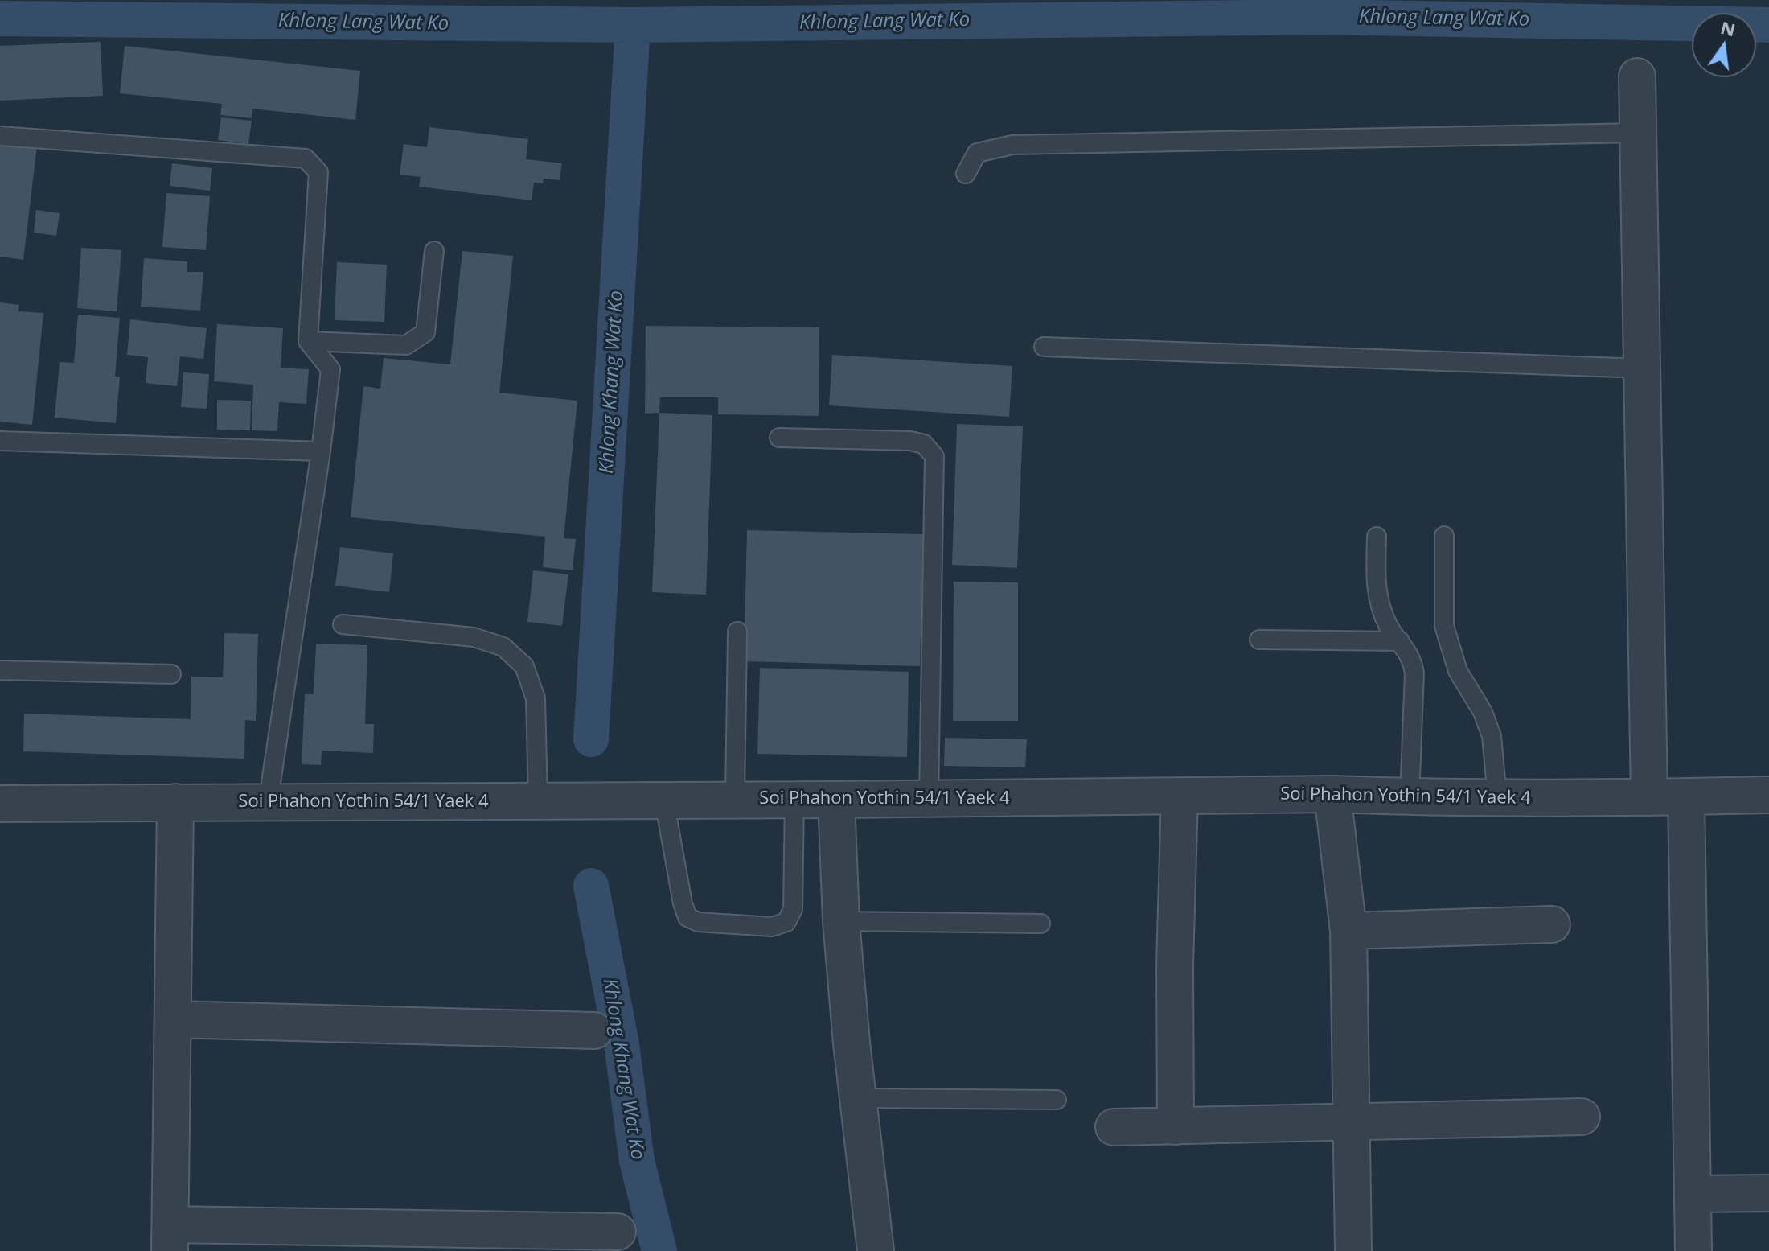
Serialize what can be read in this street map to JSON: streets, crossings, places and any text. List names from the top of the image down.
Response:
{
  "streets": {
    "street": ["Soi Phahon Yothin 54/1 Yaek 4"]
  },
  "water": ["Khlong Lang Wat Ko", "Khlong Khang Wat Ko"],
  "north": "top"
}
